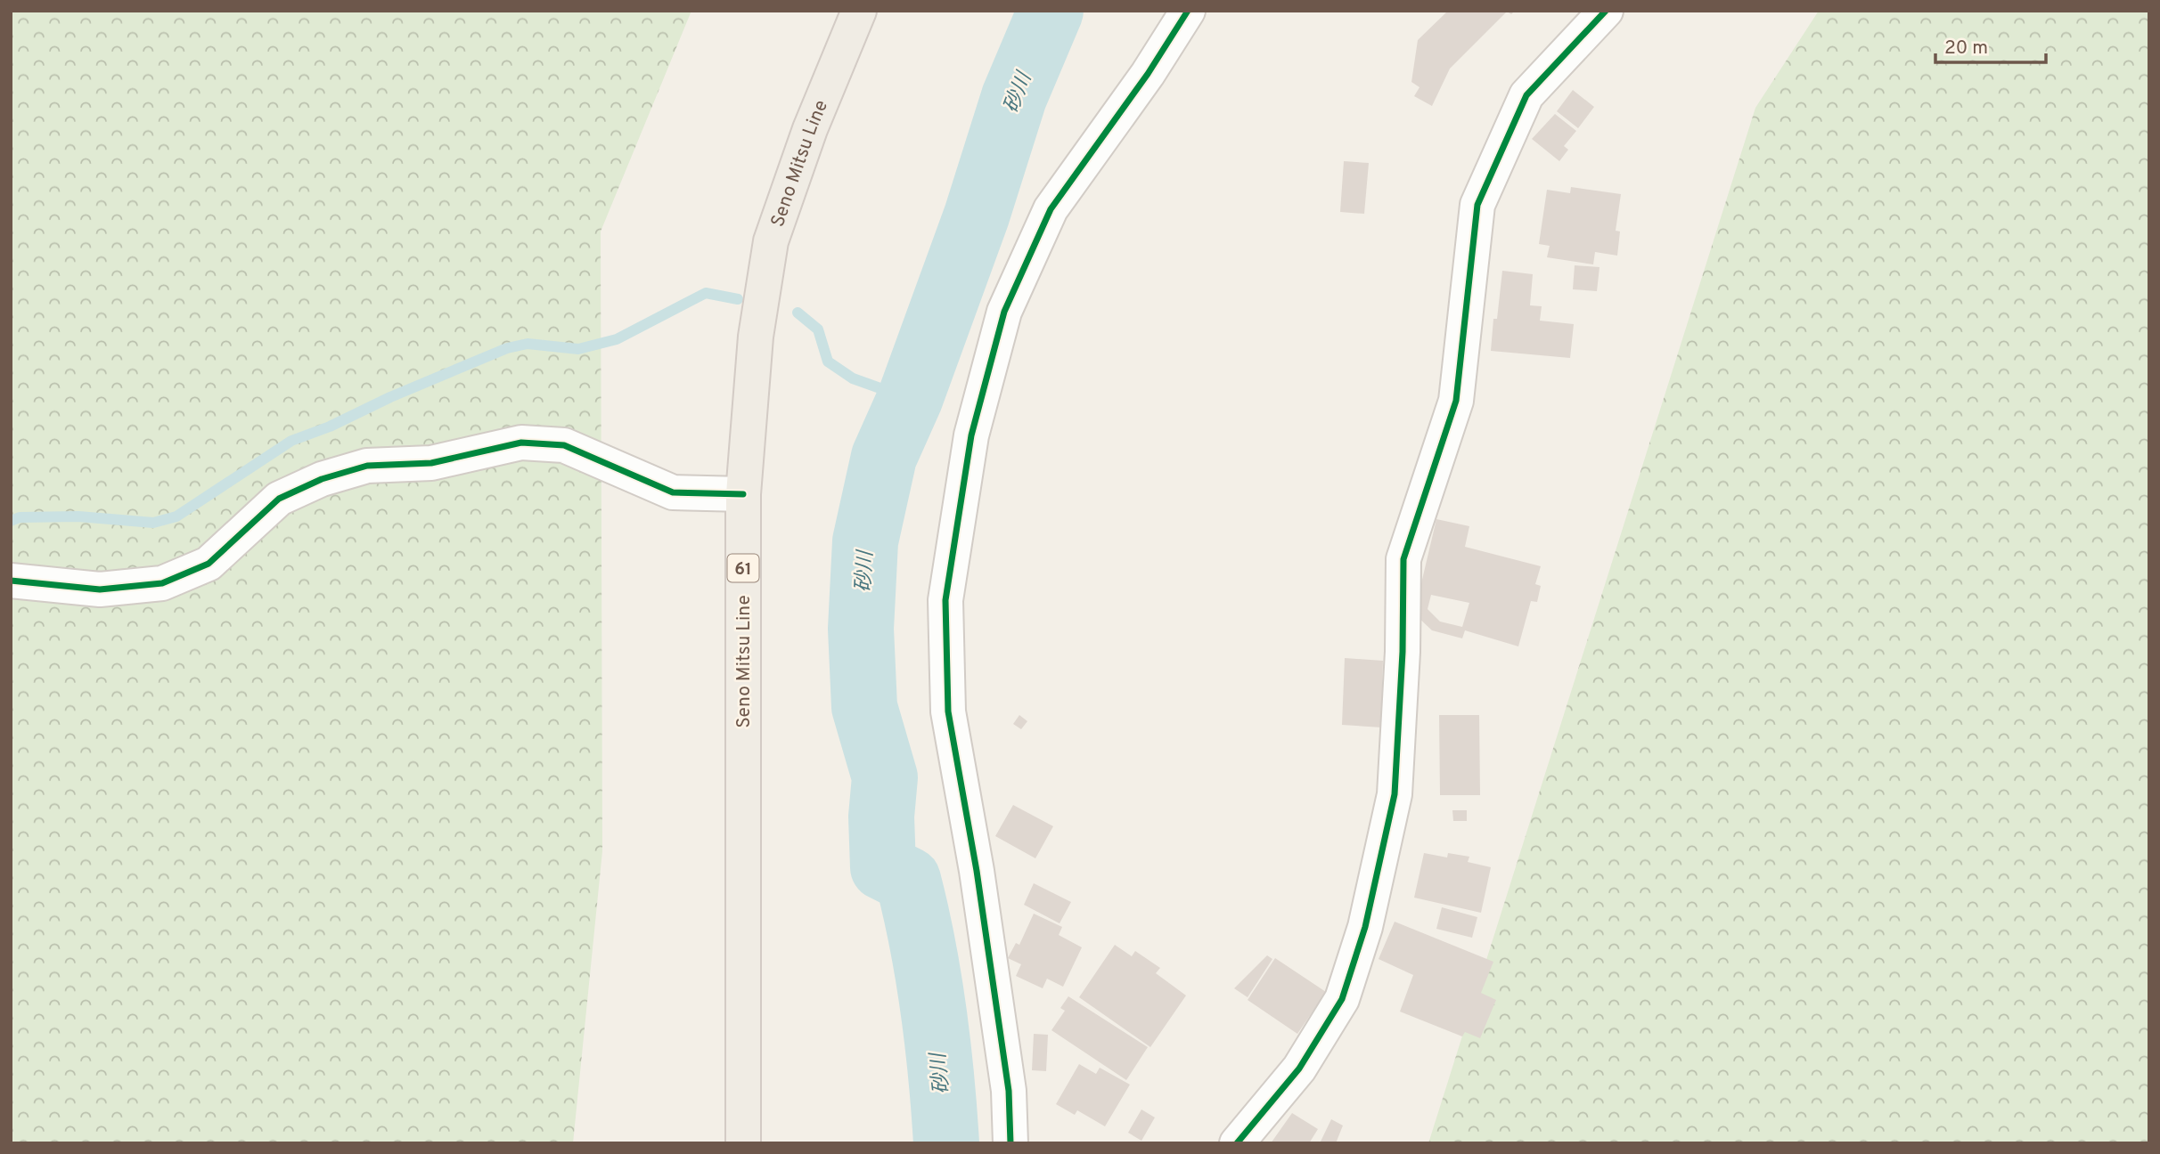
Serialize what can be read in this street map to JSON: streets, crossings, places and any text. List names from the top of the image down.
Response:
{
  "streets": {
    "main road": ["Seno Mitsu Line", "61"]
  },
  "water": ["砂川"],
  "scale_bar": "20 m"
}
